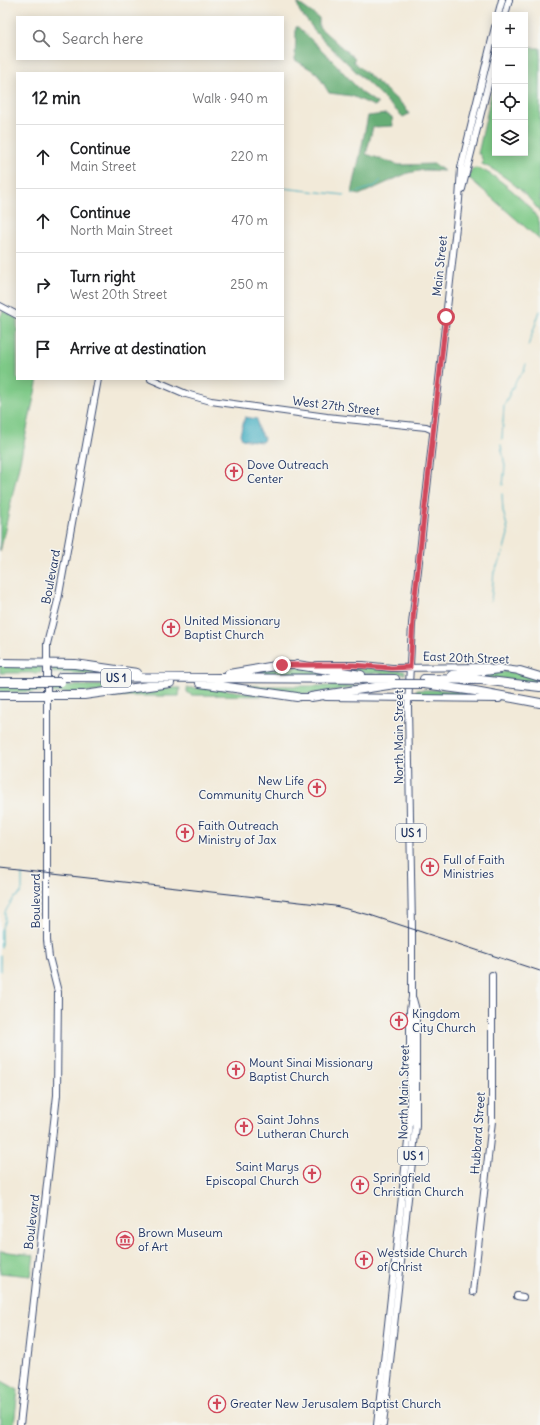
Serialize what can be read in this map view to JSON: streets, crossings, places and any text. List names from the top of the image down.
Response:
{
  "streets": {
    "highway": ["US 1"],
    "main road": [
      "Main Street",
      "West 27th Street",
      "Boulevard",
      "East 20th Street",
      "North Main Street",
      "Hubbard Street"
    ]
  },
  "crossings": [
    ["Main Street", "West 27th Street"],
    ["Main Street", "North Main Street"],
    ["West 27th Street", "North Main Street"],
    ["East 20th Street", "North Main Street"],
    ["US 1", "North Main Street"]
  ],
  "places": {
    "church": [
      "Dove Outreach Center",
      "United Missionary Baptist Church",
      "New Life Community Church",
      "Faith Outreach Ministry of Jax",
      "Full of Faith Ministries",
      "Kingdom City Church",
      "Mount Sinai Missionary Baptist Church",
      "Saint Johns Lutheran Church",
      "Saint Marys Episcopal Church",
      "Springfield Christian Church",
      "Westside Church of Christ",
      "Greater New Jerusalem Baptist Church"
    ],
    "museum": ["Brown Museum of Art"]
  },
  "page": {
    "map_buttons": ["+", "−"],
    "search": "Search here",
    "heading": ["12 min", "Walk · 940 m"],
    "list": [
      ["Continue", "Main Street", "220 m"],
      ["Continue", "North Main Street", "470 m"],
      ["Turn right", "West 20th Street", "250 m"],
      "Arrive at destination"
    ]
  }
}
